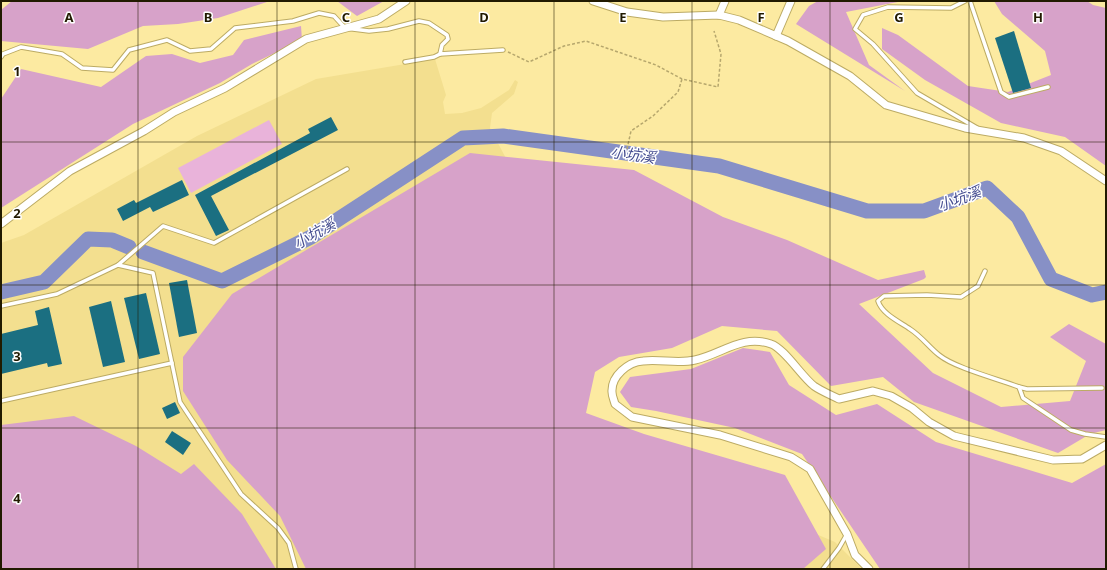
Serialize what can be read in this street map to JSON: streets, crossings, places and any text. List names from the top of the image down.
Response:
{
  "water": ["小坑溪"],
  "grid": {
    "columns": [
      "A",
      "B",
      "C",
      "D",
      "E",
      "F",
      "G",
      "H"
    ],
    "rows": [
      "1",
      "2",
      "3",
      "4"
    ]
  }
}
